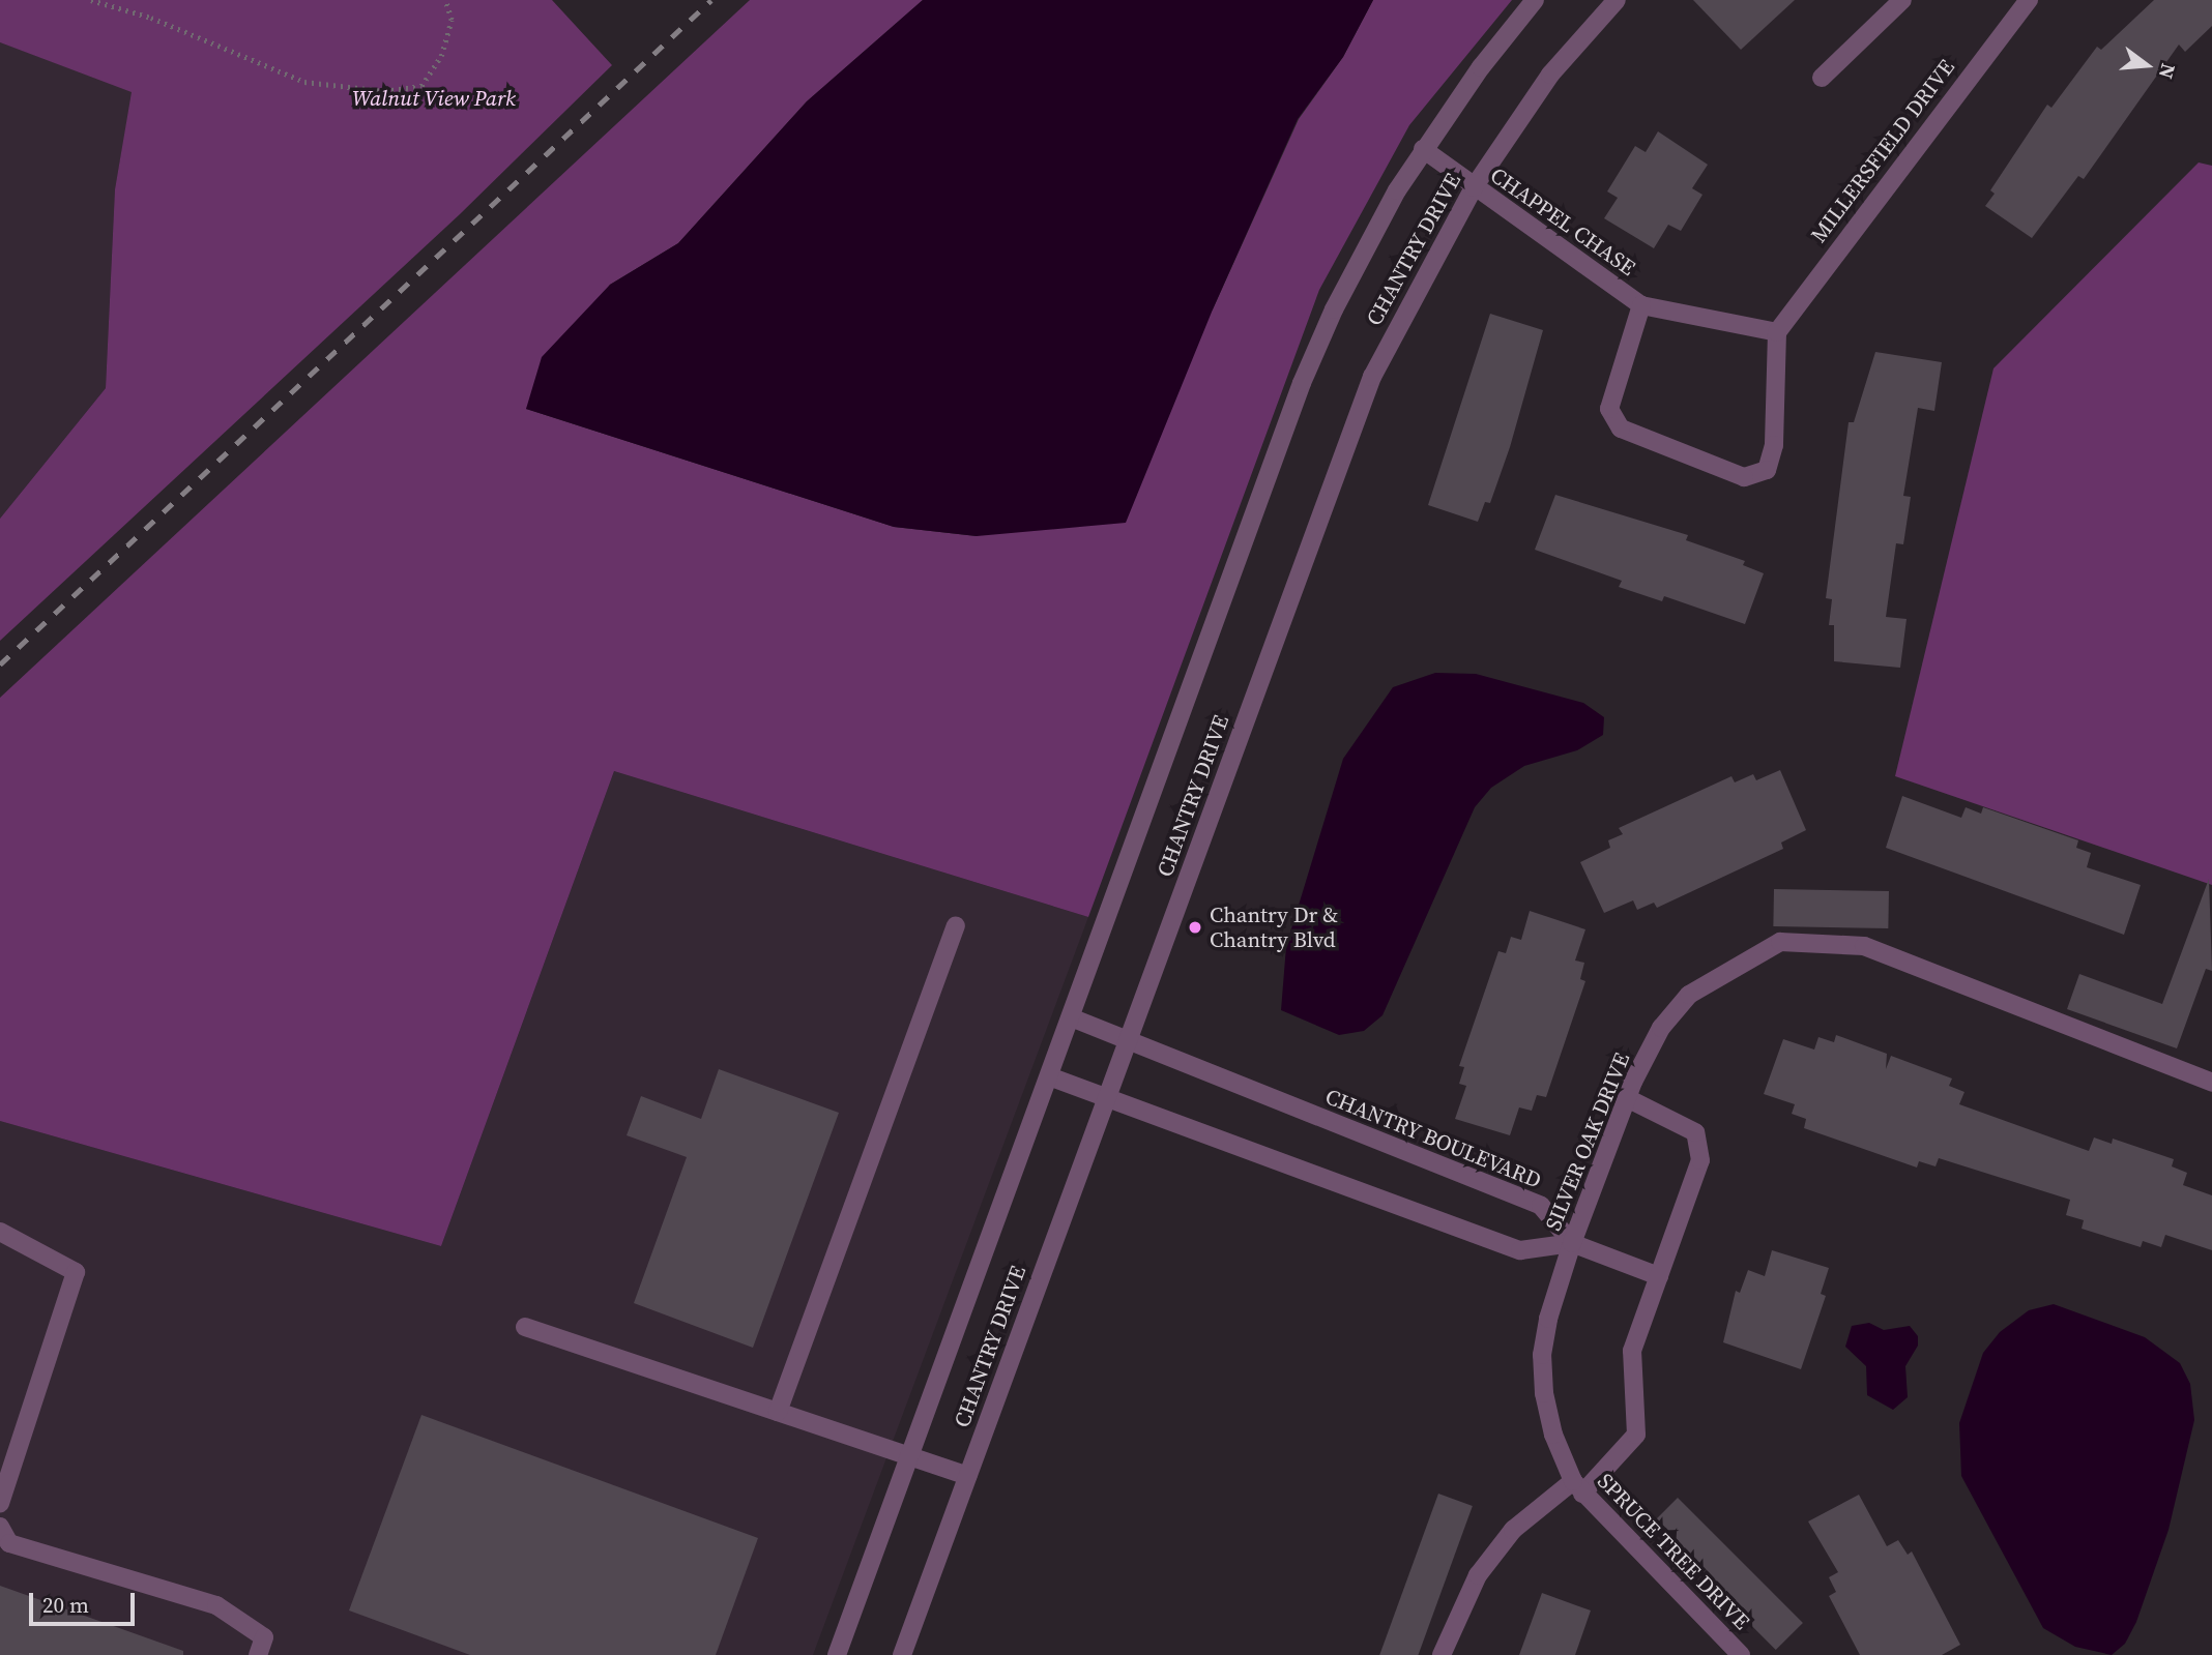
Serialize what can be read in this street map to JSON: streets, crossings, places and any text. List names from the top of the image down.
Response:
{
  "streets": {
    "street": [
      "MILLERSFIELD DRIVE",
      "CHAPPEL CHASE",
      "CHANTRY DRIVE",
      "CHANTRY BOULEVARD",
      "SILVER OAK DRIVE",
      "SPRUCE TREE DRIVE"
    ]
  },
  "crossings": [
    ["MILLERSFIELD DRIVE", "CHAPPEL CHASE"],
    ["CHAPPEL CHASE", "CHANTRY DRIVE"],
    ["CHANTRY DRIVE", "CHANTRY BOULEVARD"],
    ["CHANTRY BOULEVARD", "SILVER OAK DRIVE"],
    ["SILVER OAK DRIVE", "SPRUCE TREE DRIVE"]
  ],
  "parks": ["Walnut View Park"],
  "places": ["Chantry Dr & Chantry Blvd"],
  "scale_bar": "20 m",
  "north": "right"
}
